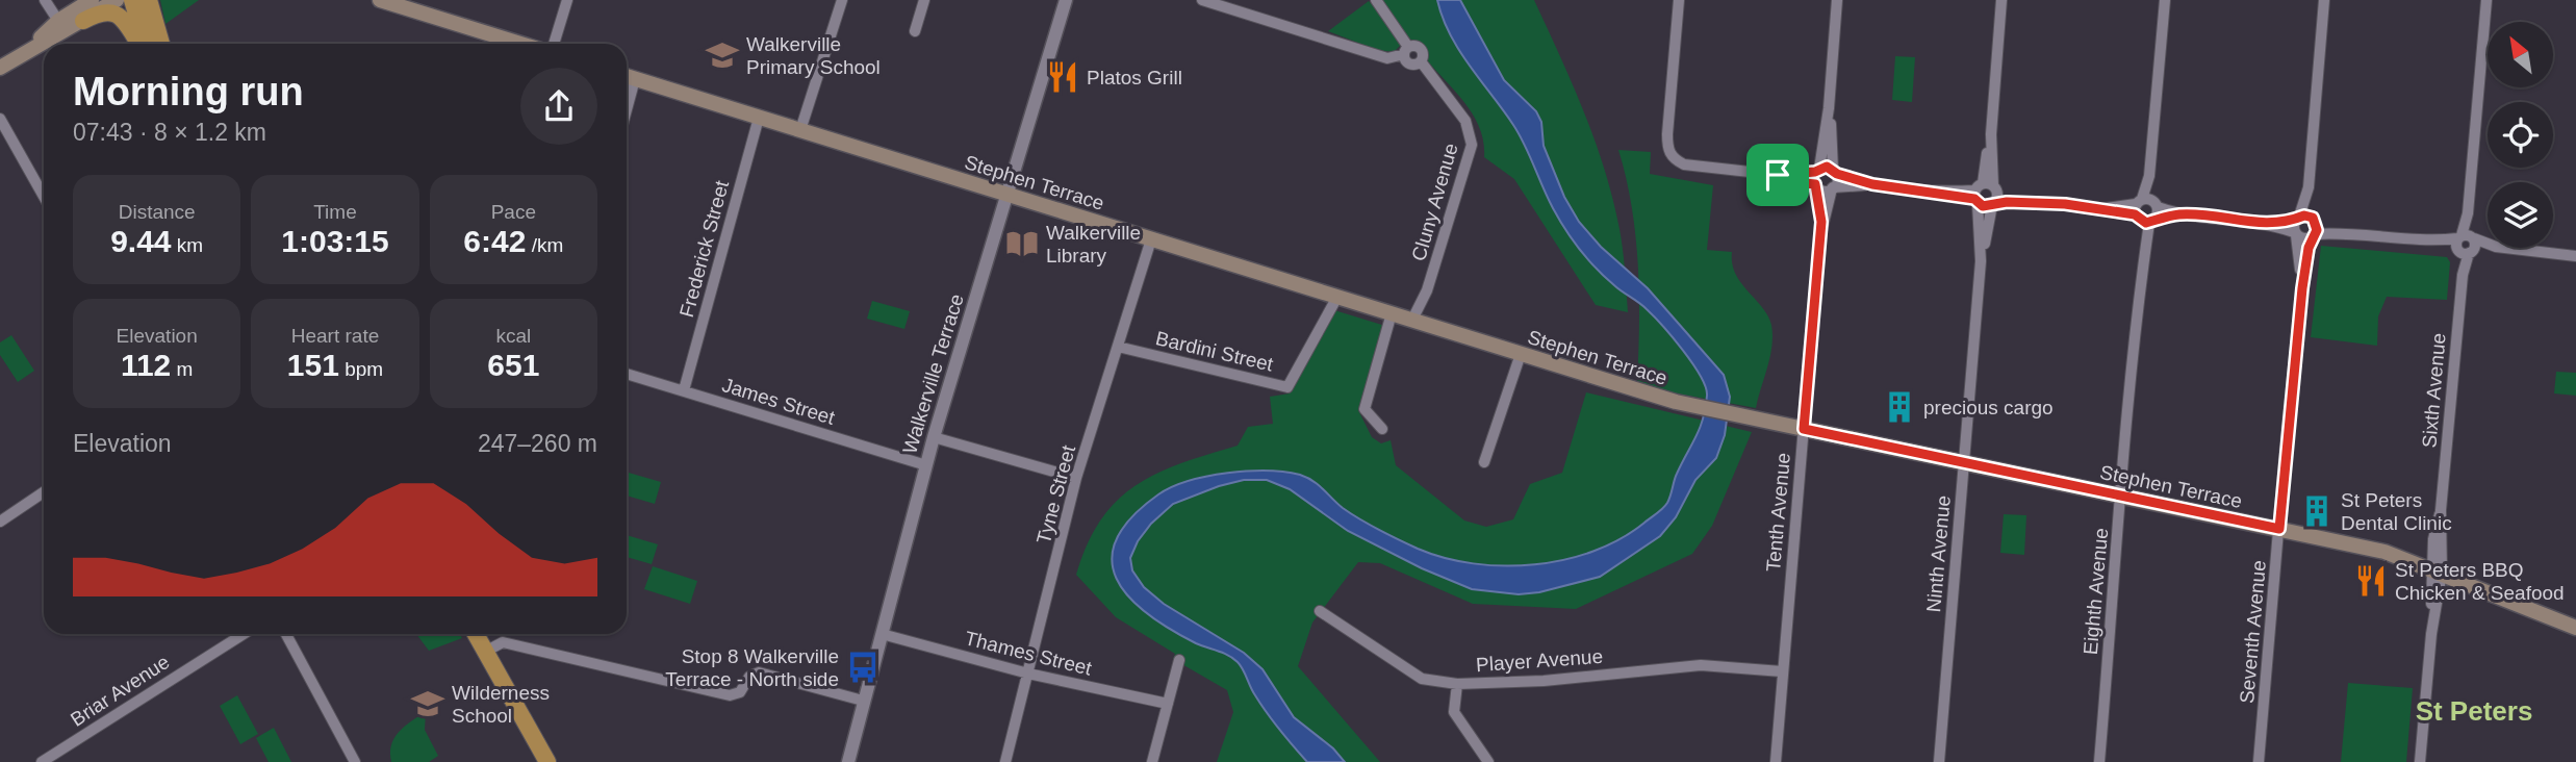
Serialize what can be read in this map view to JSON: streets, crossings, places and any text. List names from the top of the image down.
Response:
{
  "streets": {
    "main road": ["Stephen Terrace"],
    "street": [
      "Cluny Avenue",
      "Frederick Street",
      "Bardini Street",
      "Walkerville Terrace",
      "Sixth Avenue",
      "James Street",
      "Tyne Street",
      "Tenth Avenue",
      "Ninth Avenue",
      "Eighth Avenue",
      "Seventh Avenue",
      "Thames Street",
      "Player Avenue",
      "Briar Avenue"
    ]
  },
  "crossings": [
    ["Stephen Terrace", "Cluny Avenue"],
    ["Stephen Terrace", "Frederick Street"],
    ["Stephen Terrace", "Bardini Street"],
    ["Stephen Terrace", "Walkerville Terrace"],
    ["Stephen Terrace", "Sixth Avenue"],
    ["Stephen Terrace", "Tyne Street"],
    ["Stephen Terrace", "Tenth Avenue"],
    ["Stephen Terrace", "Ninth Avenue"],
    ["Stephen Terrace", "Eighth Avenue"],
    ["Stephen Terrace", "Seventh Avenue"],
    ["Frederick Street", "James Street"],
    ["Bardini Street", "Tyne Street"],
    ["Walkerville Terrace", "James Street"],
    ["Walkerville Terrace", "Thames Street"],
    ["Tyne Street", "Thames Street"],
    ["Tenth Avenue", "Player Avenue"]
  ],
  "districts": ["St Peters"],
  "places": {
    "school or university": ["Walkerville Primary School", "Wilderness School"],
    "restaurant": ["Platos Grill", "St Peters BBQ Chicken & Seafood"],
    "library": ["Walkerville Library"],
    "building": ["precious cargo", "St Peters Dental Clinic"],
    "bus stop": ["Stop 8 Walkerville Terrace - North side"]
  },
  "north": "top left",
  "page": {
    "heading": ["Morning run", "07:43 · 8 × 1.2 km"],
    "stats": [
      ["Distance", "9.44 km"],
      ["Time", "1:03:15"],
      ["Pace", "6:42 /km"],
      ["Elevation", "112 m"],
      ["Heart rate", "151 bpm"],
      ["kcal", "651"]
    ],
    "chart": ["Elevation", "247–260 m"]
  }
}
